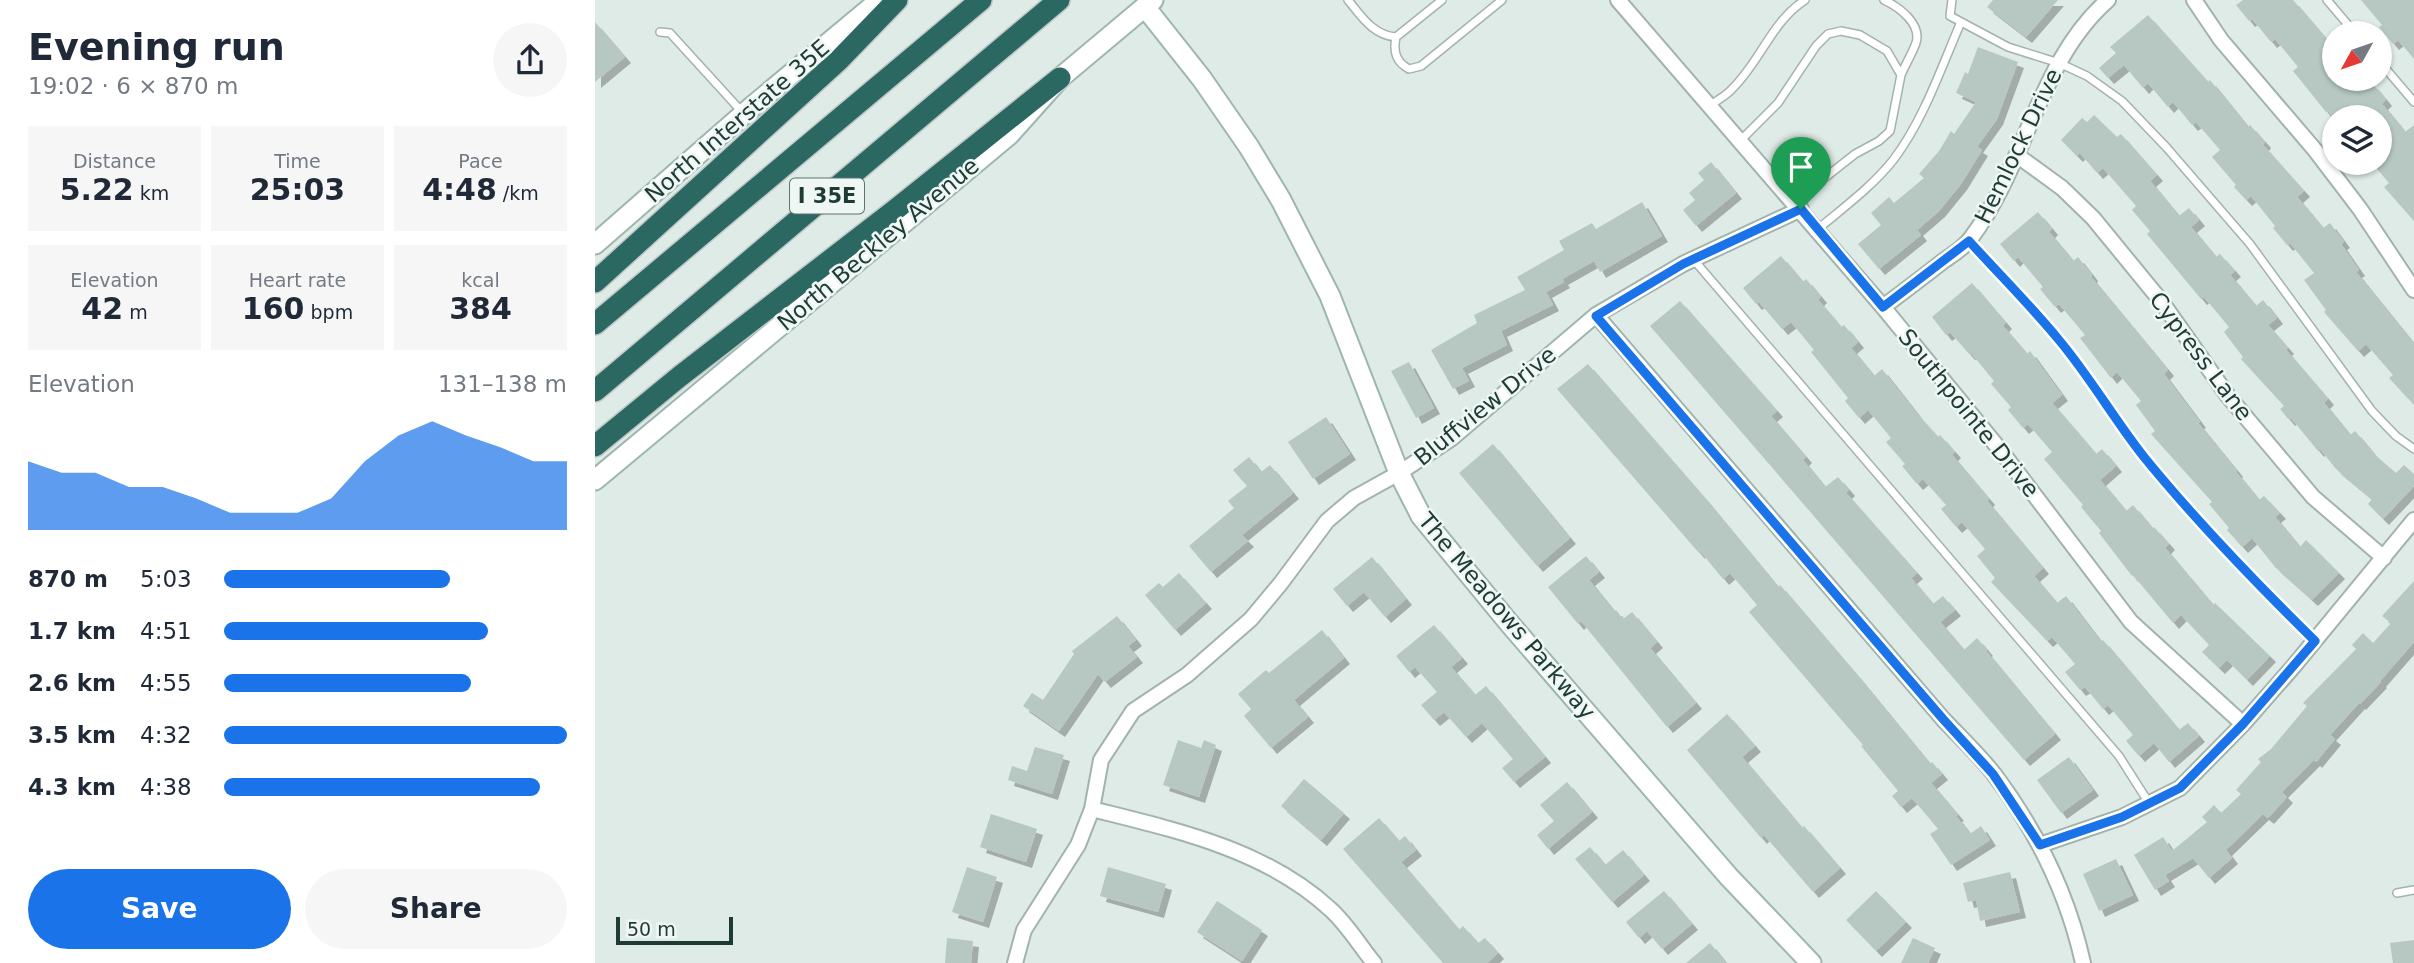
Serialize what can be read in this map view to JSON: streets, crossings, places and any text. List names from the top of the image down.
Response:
{
  "streets": {
    "highway": ["I 35E"],
    "street": [
      "North Interstate 35E",
      "Hemlock Drive",
      "North Beckley Avenue",
      "Cypress Lane",
      "Bluffview Drive",
      "Southpointe Drive",
      "The Meadows Parkway"
    ]
  },
  "crossings": [
    ["Hemlock Drive", "Cypress Lane"],
    ["Hemlock Drive", "Southpointe Drive"],
    ["North Beckley Avenue", "The Meadows Parkway"],
    ["Bluffview Drive", "Southpointe Drive"],
    ["Bluffview Drive", "The Meadows Parkway"]
  ],
  "scale_bar": "50 m",
  "north": "bottom left",
  "page": {
    "heading": ["Evening run", "19:02 · 6 × 870 m"],
    "stats": [
      ["Distance", "5.22 km"],
      ["Time", "25:03"],
      ["Pace", "4:48 /km"],
      ["Elevation", "42 m"],
      ["Heart rate", "160 bpm"],
      ["kcal", "384"]
    ],
    "chart": ["Elevation", "131–138 m"],
    "list": [
      {
        "name": "870 m",
        "note": "5:03"
      },
      {
        "name": "1.7 km",
        "note": "4:51"
      },
      {
        "name": "2.6 km",
        "note": "4:55"
      },
      {
        "name": "3.5 km",
        "note": "4:32"
      },
      {
        "name": "4.3 km",
        "note": "4:38"
      }
    ],
    "buttons": ["Save", "Share"],
    "scale": "50 m"
  }
}
